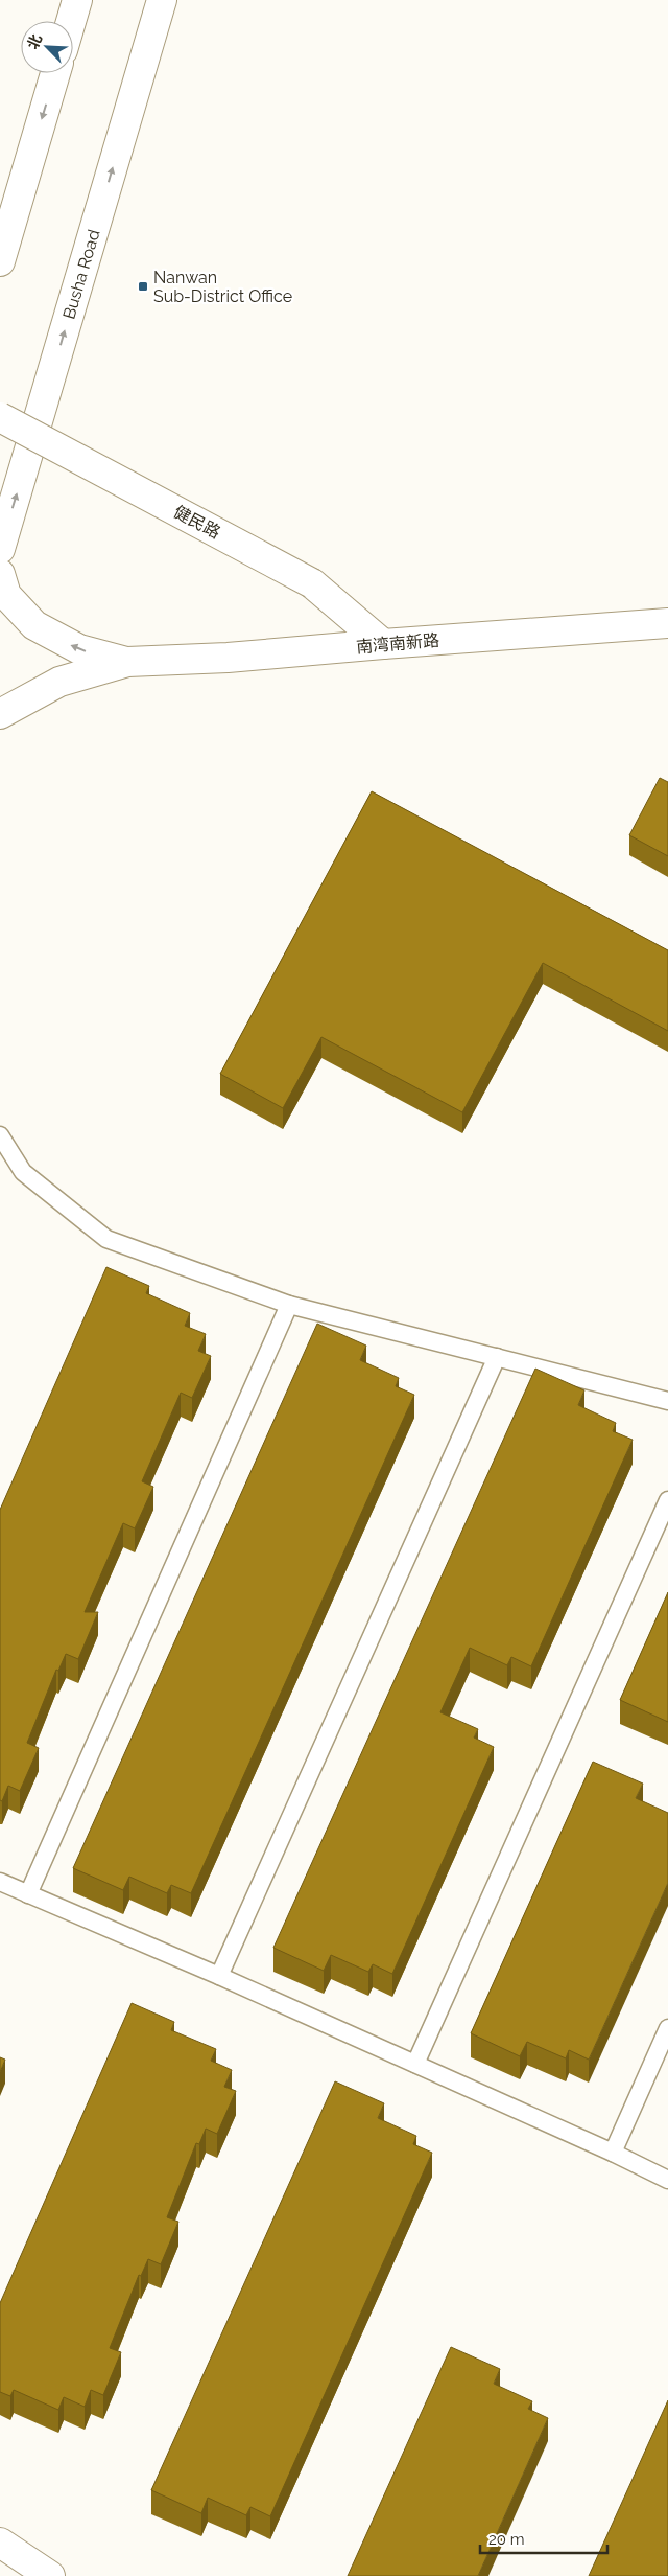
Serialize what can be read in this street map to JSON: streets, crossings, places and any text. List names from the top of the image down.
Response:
{
  "streets": {
    "street": ["Busha Road", "健民路", "南湾南新路"]
  },
  "crossings": [
    ["Busha Road", "健民路"],
    ["健民路", "南湾南新路"]
  ],
  "places": {
    "transit": ["Nanwan Sub-District Office"]
  },
  "scale_bar": "20 m",
  "north": "top left"
}
